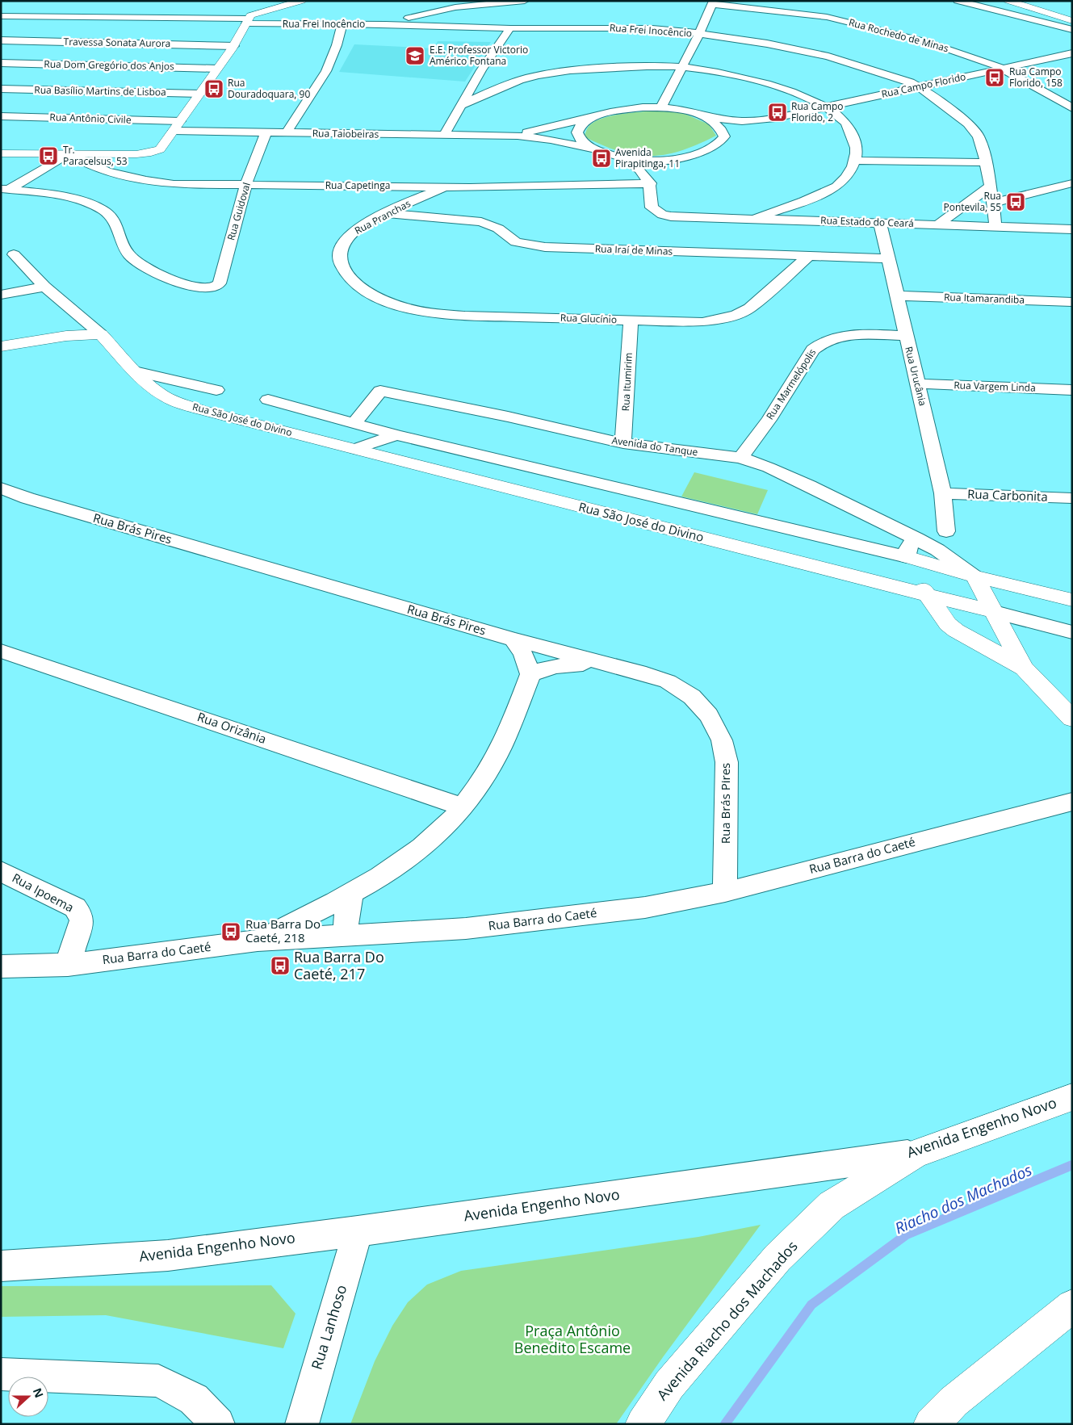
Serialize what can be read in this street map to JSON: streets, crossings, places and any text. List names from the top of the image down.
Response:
{
  "streets": {
    "main road": [
      "Rua São José do Divino",
      "Avenida do Tanque",
      "Avenida Engenho Novo",
      "Avenida Riacho dos Machados"
    ],
    "street": [
      "Rua Frei Inocêncio",
      "Rua Rochedo de Minas",
      "Travessa Sonata Aurora",
      "Rua Dom Gregório dos Anjos",
      "Rua Campo Florido",
      "Rua Basílio Martins de Lisboa",
      "Rua Antônio Civile",
      "Rua Taiobeiras",
      "Rua Capetinga",
      "Rua Guidoval",
      "Rua Pranchas",
      "Rua Estado do Ceará",
      "Rua Iraí de Minas",
      "Rua Itamarandiba",
      "Rua Glucínio",
      "Rua Urucânia",
      "Rua Itumirim",
      "Rua Marmelópolis",
      "Rua Vargem Linda",
      "Rua Carbonita",
      "Rua Brás Pires",
      "Rua Orizânia",
      "Rua Barra do Caeté",
      "Rua Ipoema",
      "Rua Lanhoso"
    ]
  },
  "crossings": [
    ["Rua Frei Inocêncio", "Rua Campo Florido"],
    ["Rua Frei Inocêncio", "Rua Estado do Ceará"],
    ["Rua Rochedo de Minas", "Rua Campo Florido"],
    ["Rua Campo Florido", "Rua Taiobeiras"],
    ["Rua Antônio Civile", "Rua Taiobeiras"],
    ["Rua Taiobeiras", "Rua Guidoval"],
    ["Rua Capetinga", "Rua Guidoval"],
    ["Rua Capetinga", "Rua Pranchas"],
    ["Rua Capetinga", "Rua Estado do Ceará"],
    ["Rua Pranchas", "Rua Iraí de Minas"],
    ["Rua Pranchas", "Rua Glucínio"],
    ["Rua Estado do Ceará", "Rua Urucânia"],
    ["Rua Iraí de Minas", "Rua Glucínio"],
    ["Rua Iraí de Minas", "Rua Urucânia"],
    ["Rua Itamarandiba", "Rua Urucânia"],
    ["Rua Glucínio", "Rua Itumirim"],
    ["Rua Urucânia", "Rua Marmelópolis"],
    ["Rua Urucânia", "Rua Vargem Linda"],
    ["Rua Urucânia", "Rua Carbonita"],
    ["Rua Itumirim", "Avenida do Tanque"],
    ["Rua Marmelópolis", "Avenida do Tanque"],
    ["Rua Brás Pires", "Rua Barra do Caeté"],
    ["Rua Barra do Caeté", "Rua Ipoema"],
    ["Avenida Engenho Novo", "Avenida Riacho dos Machados"],
    ["Avenida Engenho Novo", "Rua Lanhoso"]
  ],
  "water": ["Riacho dos Machados"],
  "parks": ["Praça Antônio Benedito Escame"],
  "places": {
    "school or university": ["E.E. Professor Victorio Américo Fontana"],
    "bus stop": [
      "Rua Campo Florido, 158",
      "Rua Douradoquara, 90",
      "Rua Campo Florido, 2",
      "Tr. Paracelsus, 53",
      "Avenida Pirapitinga, 11",
      "Rua Pontevila, 55",
      "Rua Barra Do Caeté, 218",
      "Rua Barra Do Caeté, 217"
    ]
  },
  "north": "right"
}
